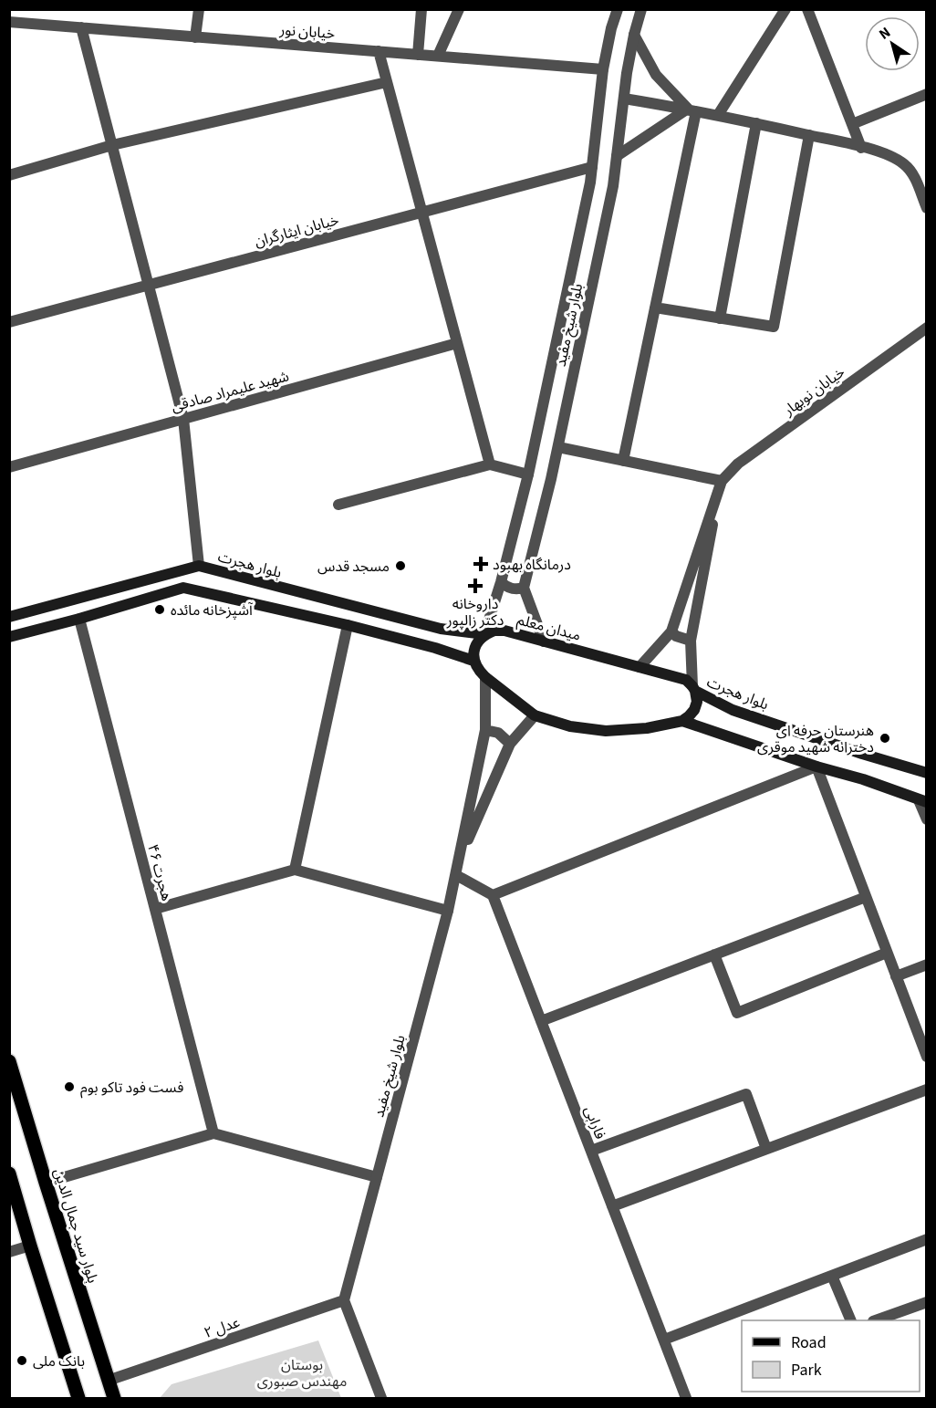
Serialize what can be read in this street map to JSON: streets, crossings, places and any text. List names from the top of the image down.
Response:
{
  "streets": {
    "main road": ["بلوار هجرت", "میدان معلم", "بلوار سید جمال الدین"],
    "street": [
      "خیابان نور",
      "خیابان ایثارگران",
      "بلوار شیخ مفید",
      "شهید علیمراد صادقی",
      "خیابان نوبهار",
      "هجرت ۴۶",
      "فارابی",
      "عدل ۲"
    ]
  },
  "crossings": [
    ["خیابان نور", "بلوار شیخ مفید"],
    ["خیابان ایثارگران", "بلوار شیخ مفید"],
    ["بلوار شیخ مفید", "بلوار هجرت"],
    ["بلوار شیخ مفید", "میدان معلم"],
    ["بلوار شیخ مفید", "عدل ۲"],
    ["بلوار هجرت", "میدان معلم"],
    ["بلوار سید جمال الدین", "عدل ۲"]
  ],
  "parks": ["بوستان مهندس صبوری"],
  "places": {
    "health": ["درمانگاه بهبود", "داروخانه دکتر زالپور"],
    "other": [
      "مسجد قدس",
      "آشپزخانه مائده",
      "هنرستان حرفه ای دخترانه شهید موقری",
      "فست فود تاکو بوم",
      "بانک ملی"
    ]
  },
  "legend": ["Road", "Park"],
  "north": "top left"
}
